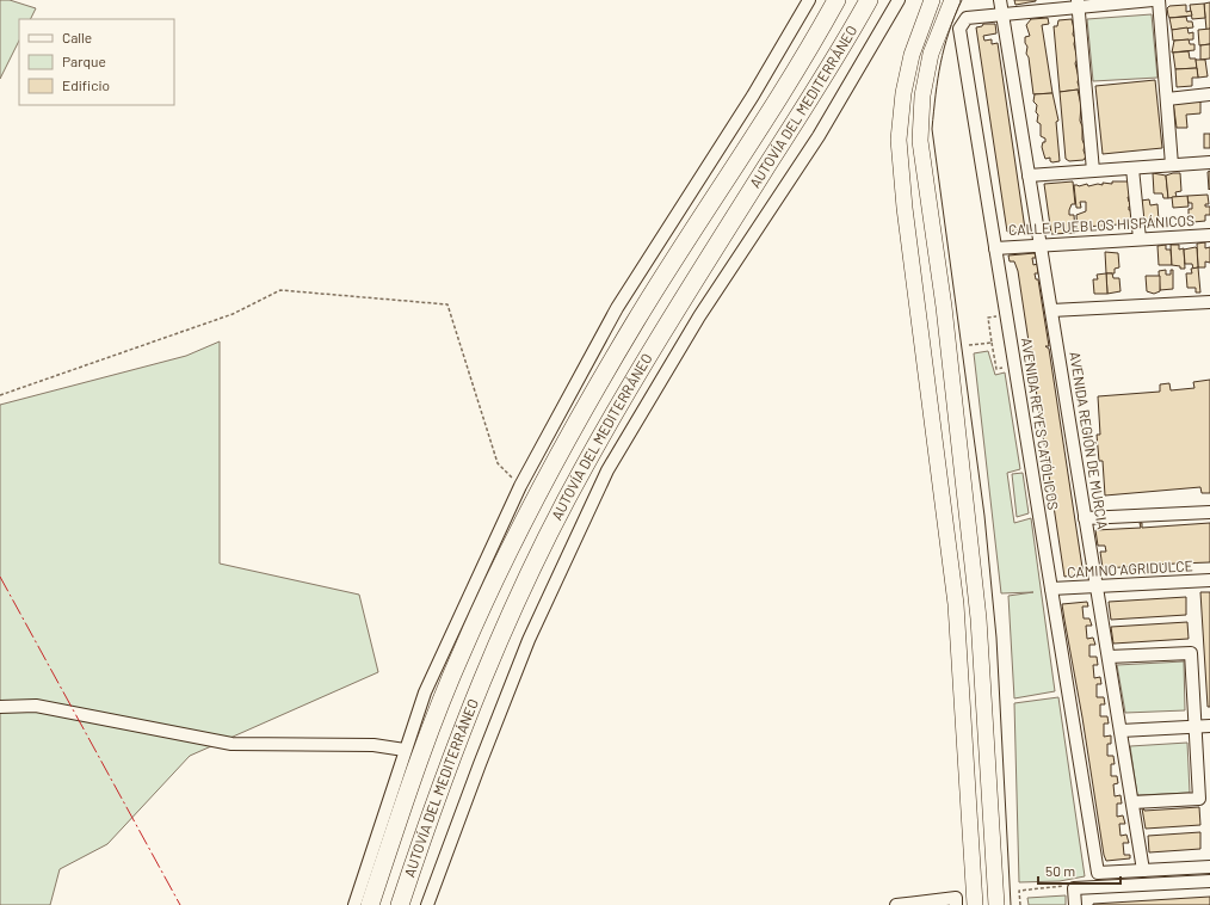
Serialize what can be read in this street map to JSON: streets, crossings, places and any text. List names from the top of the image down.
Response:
{
  "streets": {
    "highway": ["AUTOVÍA DEL MEDITERRÁNEO"],
    "street": [
      "CALLE PUEBLOS HISPÁNICOS",
      "AVENIDA REYES CATÓLICOS",
      "AVENIDA REGIÓN DE MURCIA",
      "CAMINO AGRIDULCE"
    ]
  },
  "crossings": [
    ["CALLE PUEBLOS HISPÁNICOS", "AVENIDA REYES CATÓLICOS"],
    ["CALLE PUEBLOS HISPÁNICOS", "AVENIDA REGIÓN DE MURCIA"],
    ["AVENIDA REYES CATÓLICOS", "AVENIDA REGIÓN DE MURCIA"],
    ["AVENIDA REYES CATÓLICOS", "CAMINO AGRIDULCE"],
    ["AVENIDA REGIÓN DE MURCIA", "CAMINO AGRIDULCE"]
  ],
  "legend": ["Calle", "Parque", "Edificio"],
  "scale_bar": "50 m"
}
